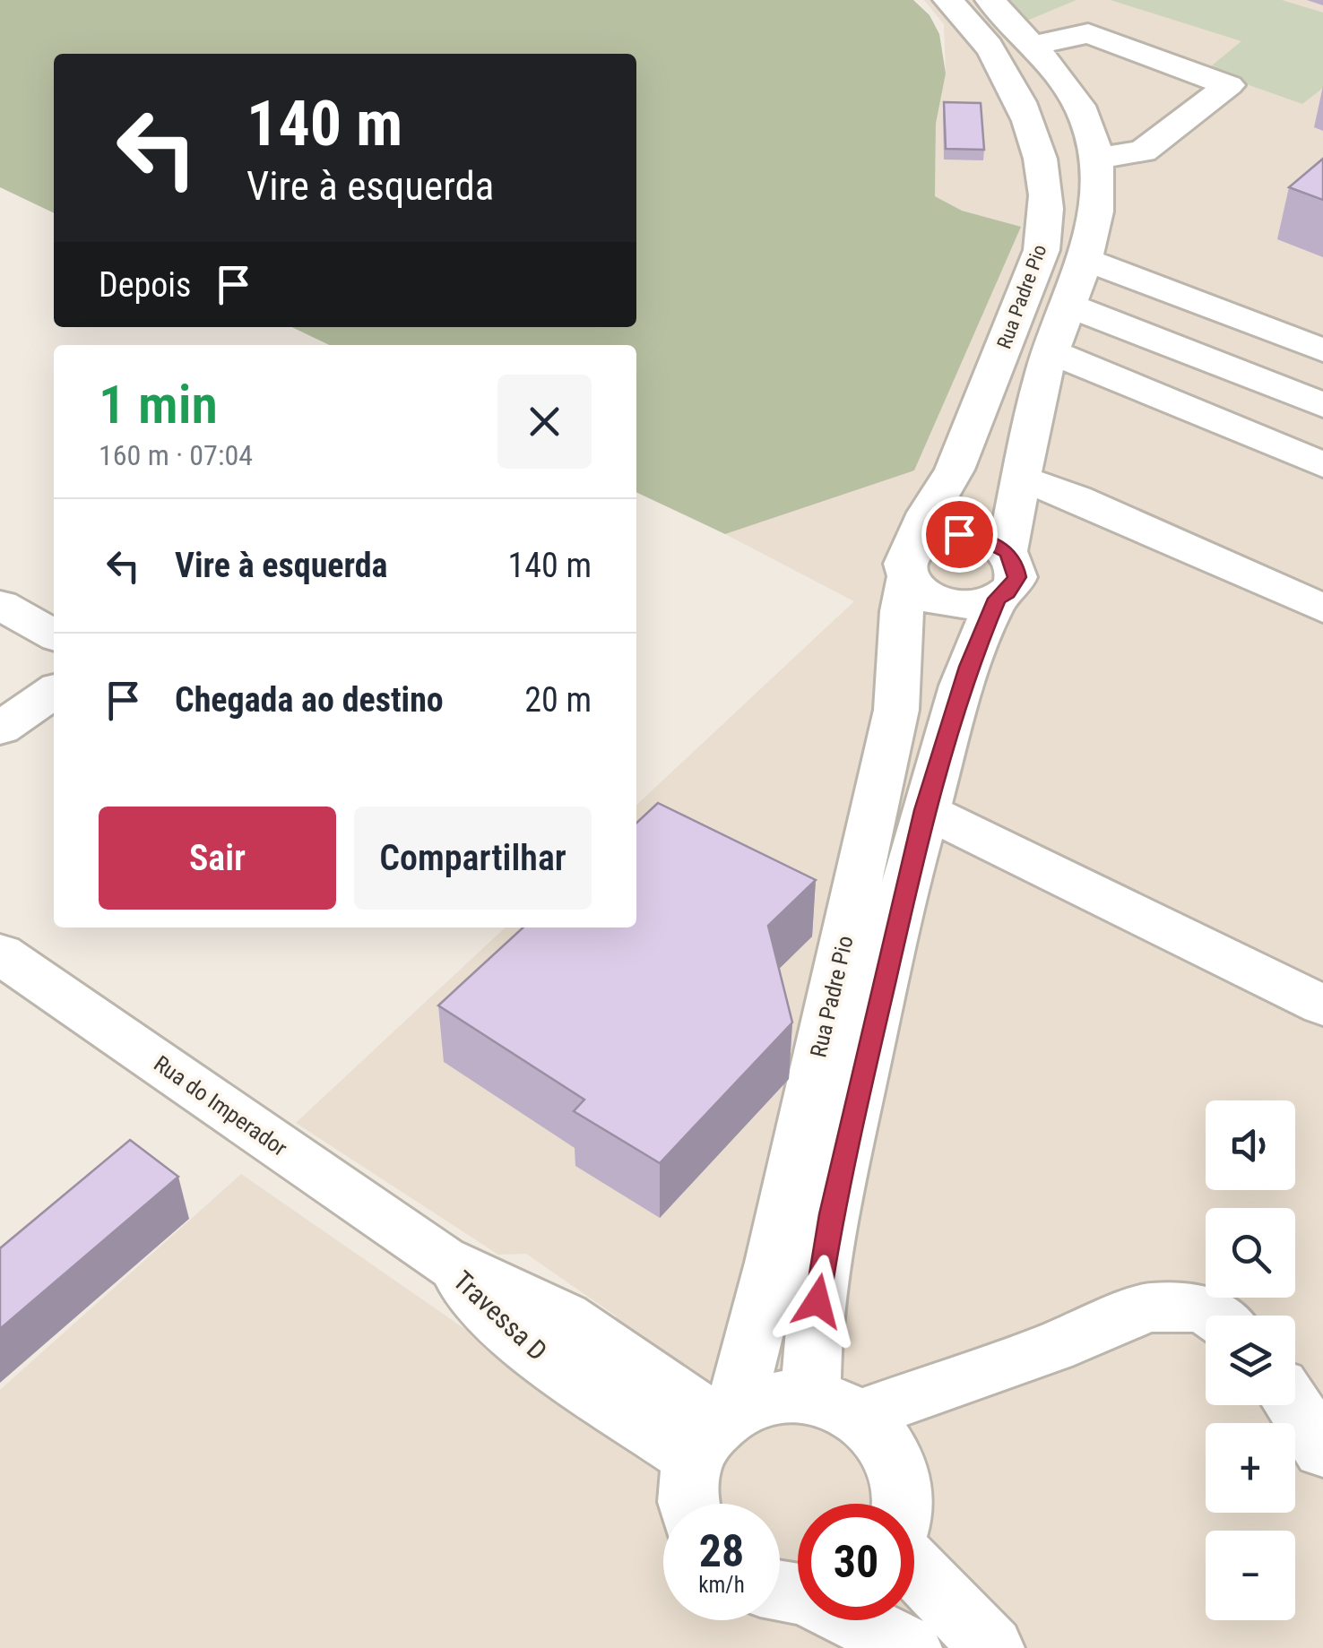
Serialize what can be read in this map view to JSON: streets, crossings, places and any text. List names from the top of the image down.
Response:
{
  "streets": {
    "street": ["Rua Padre Pio", "Rua do Imperador", "Travessa D"]
  },
  "crossings": [
    ["Rua Padre Pio", "Travessa D"],
    ["Rua do Imperador", "Travessa D"]
  ],
  "page": {
    "turn": ["140 m", "Vire à esquerda"],
    "then": "Depois",
    "heading": ["1 min", "160 m · 07:04"],
    "list": [
      {
        "name": "Vire à esquerda",
        "value": "140 m"
      },
      {
        "name": "Chegada ao destino",
        "value": "20 m"
      }
    ],
    "buttons": ["Sair", "Compartilhar"],
    "map_buttons": ["+", "−"],
    "speed": "28 km/h",
    "limit": "30"
  }
}
